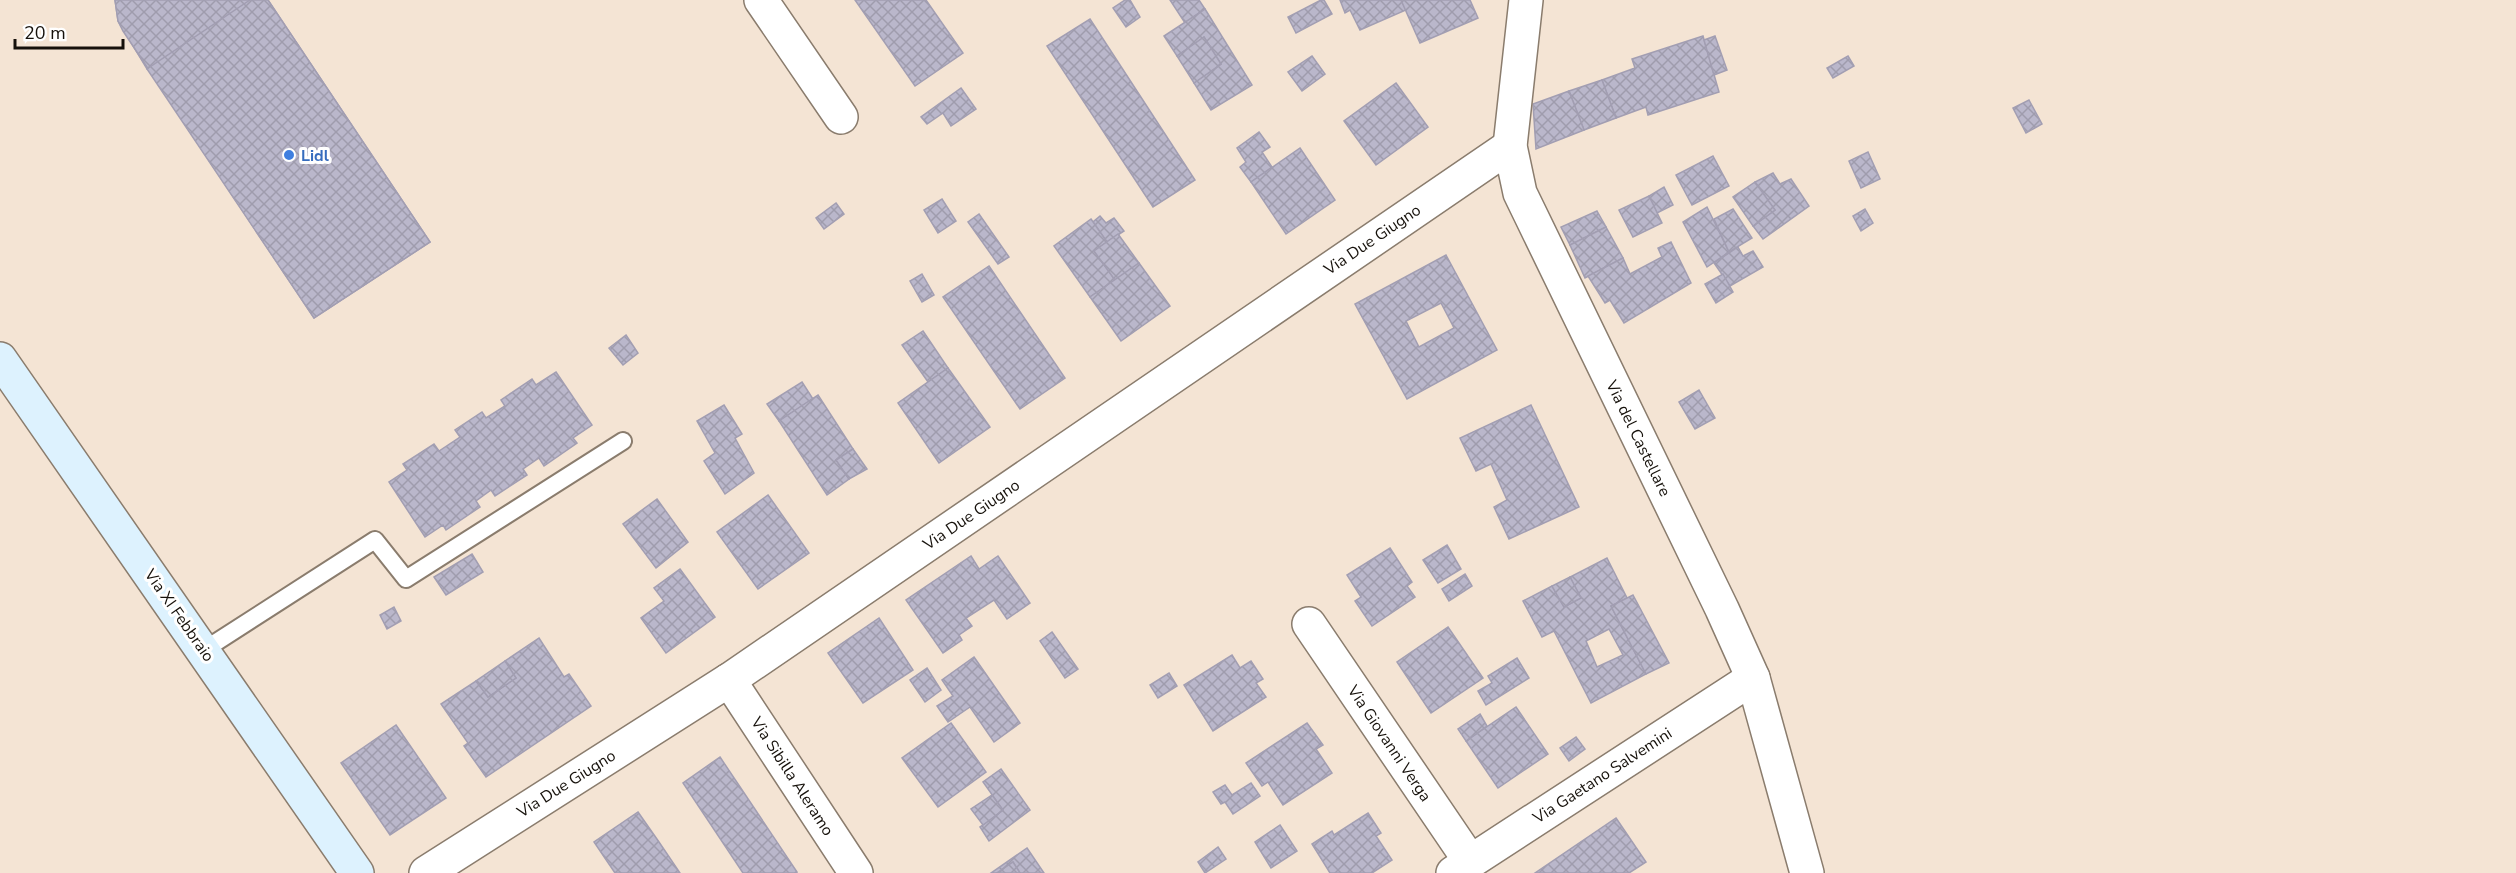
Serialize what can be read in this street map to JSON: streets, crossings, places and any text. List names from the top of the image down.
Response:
{
  "streets": {
    "main road": ["Via XI Febbraio"],
    "street": [
      "Via Due Giugno",
      "Via del Castellare",
      "Via Giovanni Verga",
      "Via Gaetano Salvemini",
      "Via Sibilla Aleramo"
    ]
  },
  "crossings": [
    ["Via Due Giugno", "Via del Castellare"],
    ["Via Due Giugno", "Via Sibilla Aleramo"],
    ["Via del Castellare", "Via Gaetano Salvemini"],
    ["Via Giovanni Verga", "Via Gaetano Salvemini"]
  ],
  "places": ["Lidl"],
  "scale_bar": "20 m"
}
